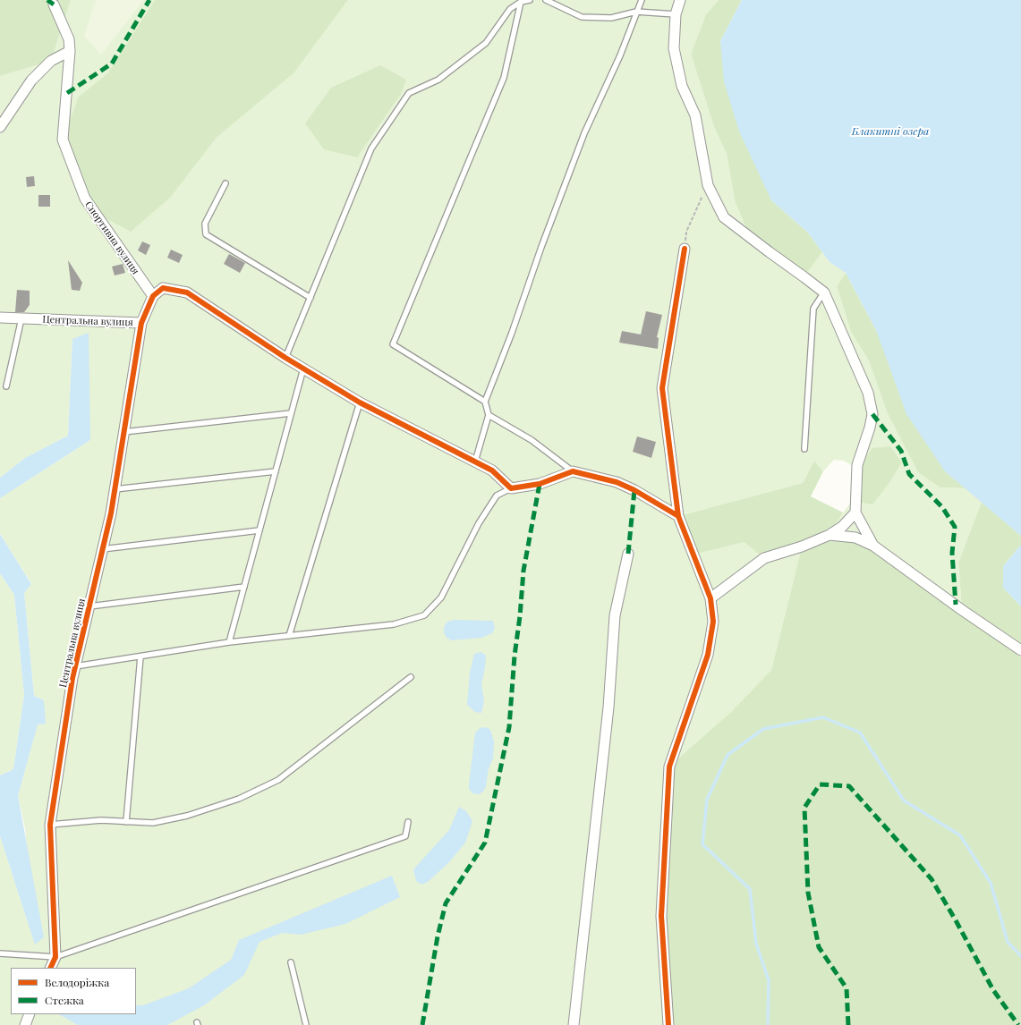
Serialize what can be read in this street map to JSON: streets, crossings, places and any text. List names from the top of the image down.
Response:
{
  "streets": {
    "street": ["Спортивна вулиця", "Центральна вулиця"]
  },
  "water": ["Блакитні озера"],
  "legend": ["Велодоріжка", "Стежка"]
}
